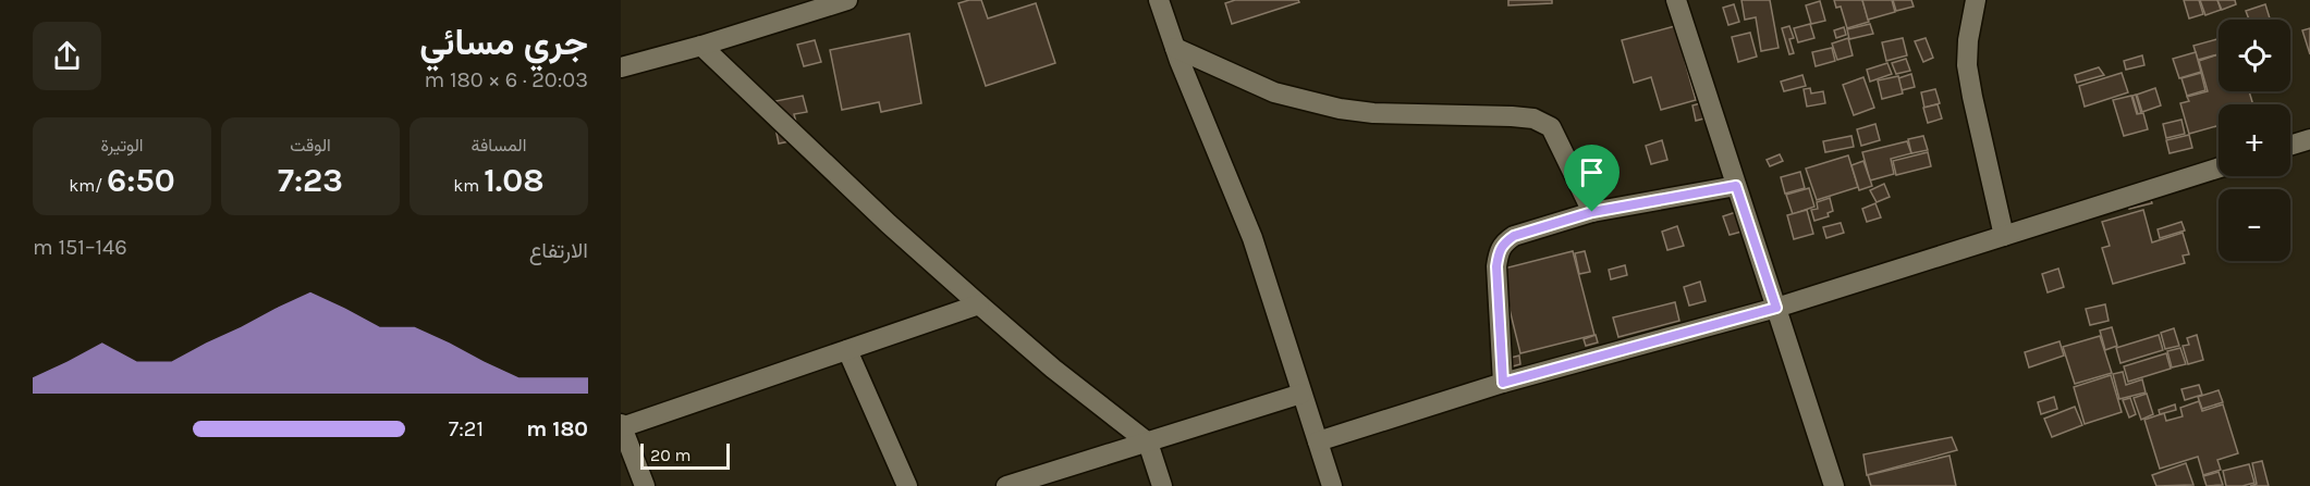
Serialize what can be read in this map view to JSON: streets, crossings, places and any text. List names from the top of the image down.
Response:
{
  "scale_bar": "20 m",
  "page": {
    "heading": ["جري مسائي", "20:03 · 6 × 180 m"],
    "map_buttons": ["+", "−"],
    "stats": [
      ["المسافة", "1.08 km"],
      ["الوقت", "7:23"],
      ["الوتيرة", "6:50 /km"]
    ],
    "chart": ["الارتفاع", "146–151 m"],
    "list": [
      {
        "name": "180 m",
        "note": "7:21"
      }
    ],
    "scale": "20 m"
  }
}
